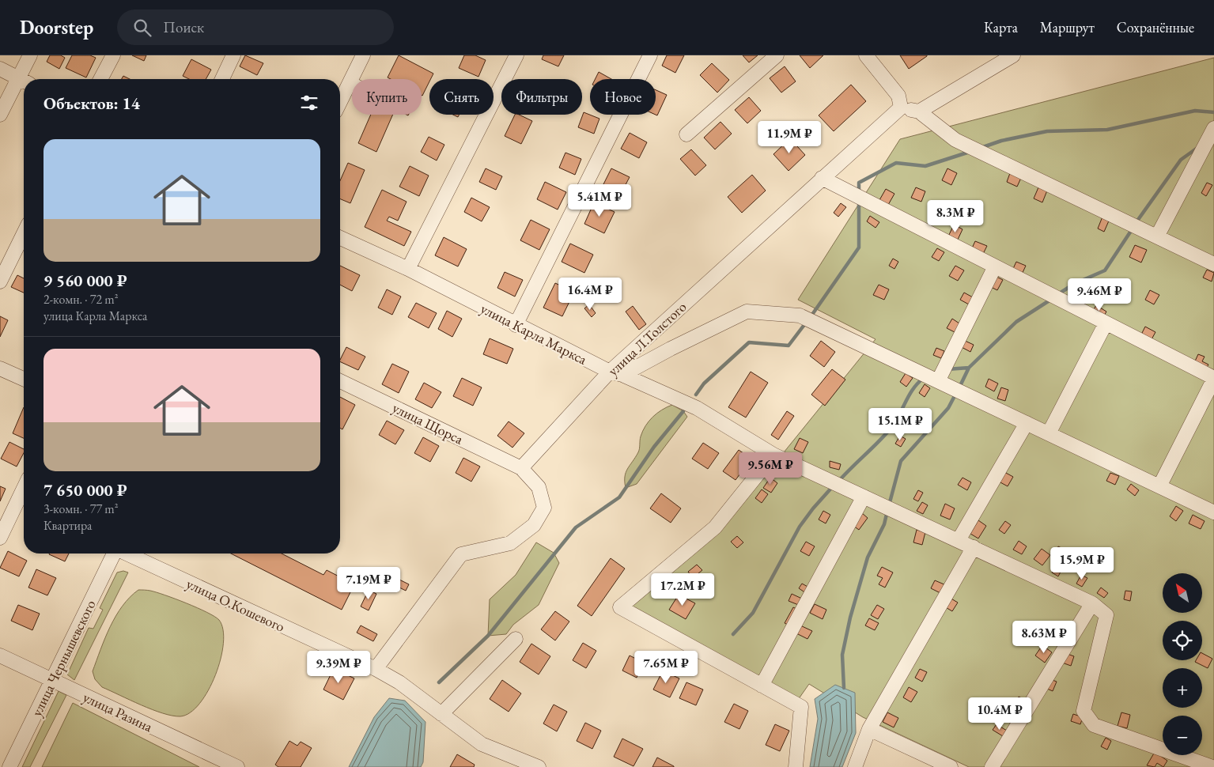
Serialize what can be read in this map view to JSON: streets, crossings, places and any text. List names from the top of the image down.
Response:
{
  "streets": {
    "street": [
      "улица Карла Маркса",
      "улица Л.Толстого",
      "улица Щорса",
      "улица О.Кошевого",
      "улица Чернышевского",
      "улица Разина"
    ]
  },
  "crossings": [
    ["улица Карла Маркса", "улица Л.Толстого"],
    ["улица Л.Толстого", "улица Щорса"],
    ["улица Чернышевского", "улица Разина"]
  ],
  "north": "top left",
  "page": {
    "header": "Doorstep",
    "search": "Поиск",
    "nav": ["Карта", "Маршрут", "Сохранённые"],
    "chip": [
      "Купить",
      "Снять",
      "Фильтры",
      "Новое"
    ],
    "heading": "Объектов: 14",
    "price": [
      "11.9M ₽",
      "5.41M ₽",
      "8.3M ₽",
      "16.4M ₽",
      "9.46M ₽",
      "15.1M ₽",
      "9.56M ₽",
      "15.9M ₽",
      "7.19M ₽",
      "17.2M ₽",
      "8.63M ₽",
      "9.39M ₽",
      "7.65M ₽",
      "10.4M ₽"
    ],
    "list": [
      {
        "name": "9 560 000 ₽",
        "note": "2-комн. · 72 m² · улица Карла Маркса"
      },
      {
        "name": "7 650 000 ₽",
        "note": "3-комн. · 77 m² · Квартира"
      }
    ],
    "map_buttons": ["+", "−"]
  }
}
